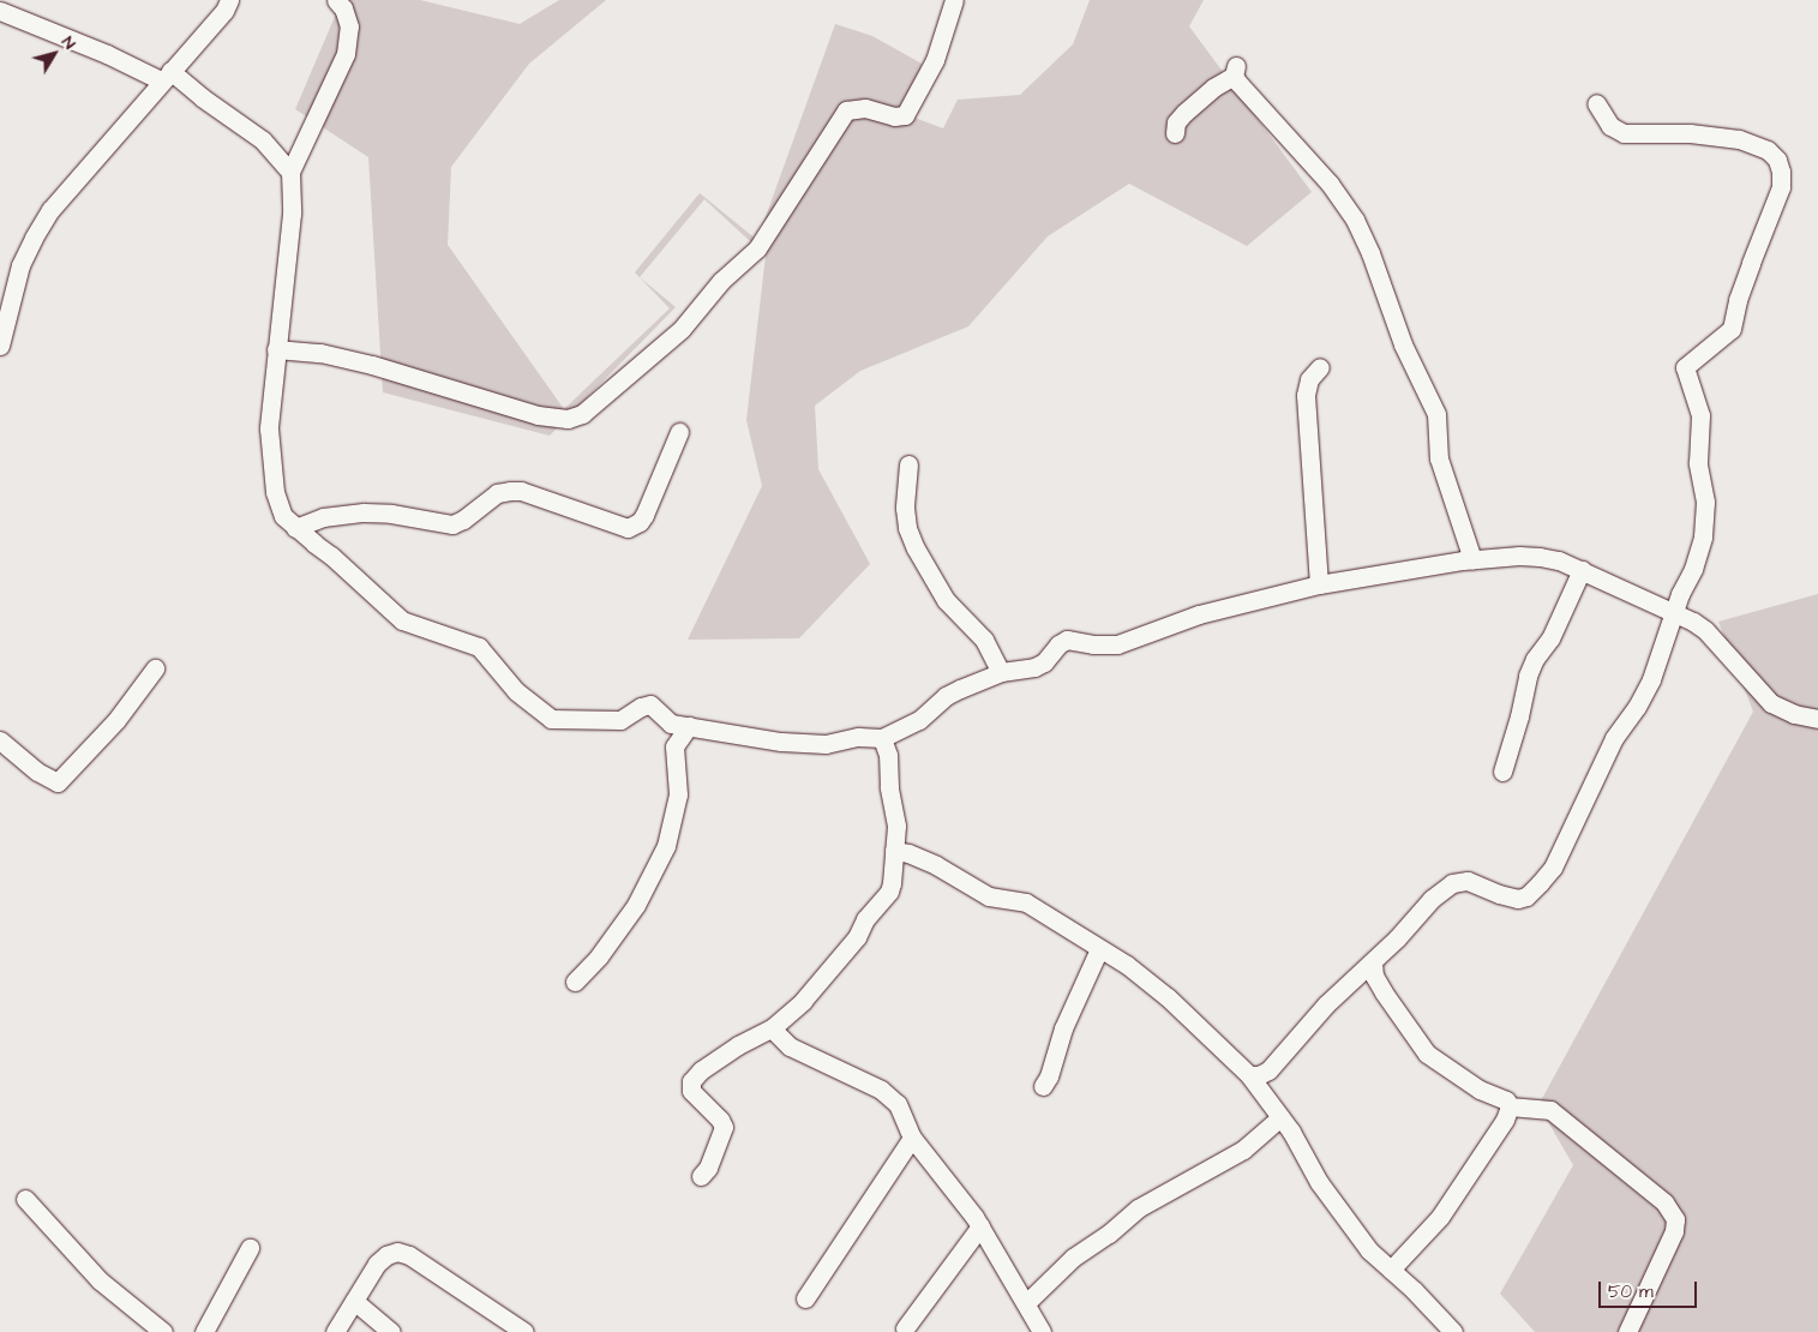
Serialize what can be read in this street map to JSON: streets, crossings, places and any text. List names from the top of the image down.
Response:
{
  "scale_bar": "50 m",
  "north": "top right"
}
